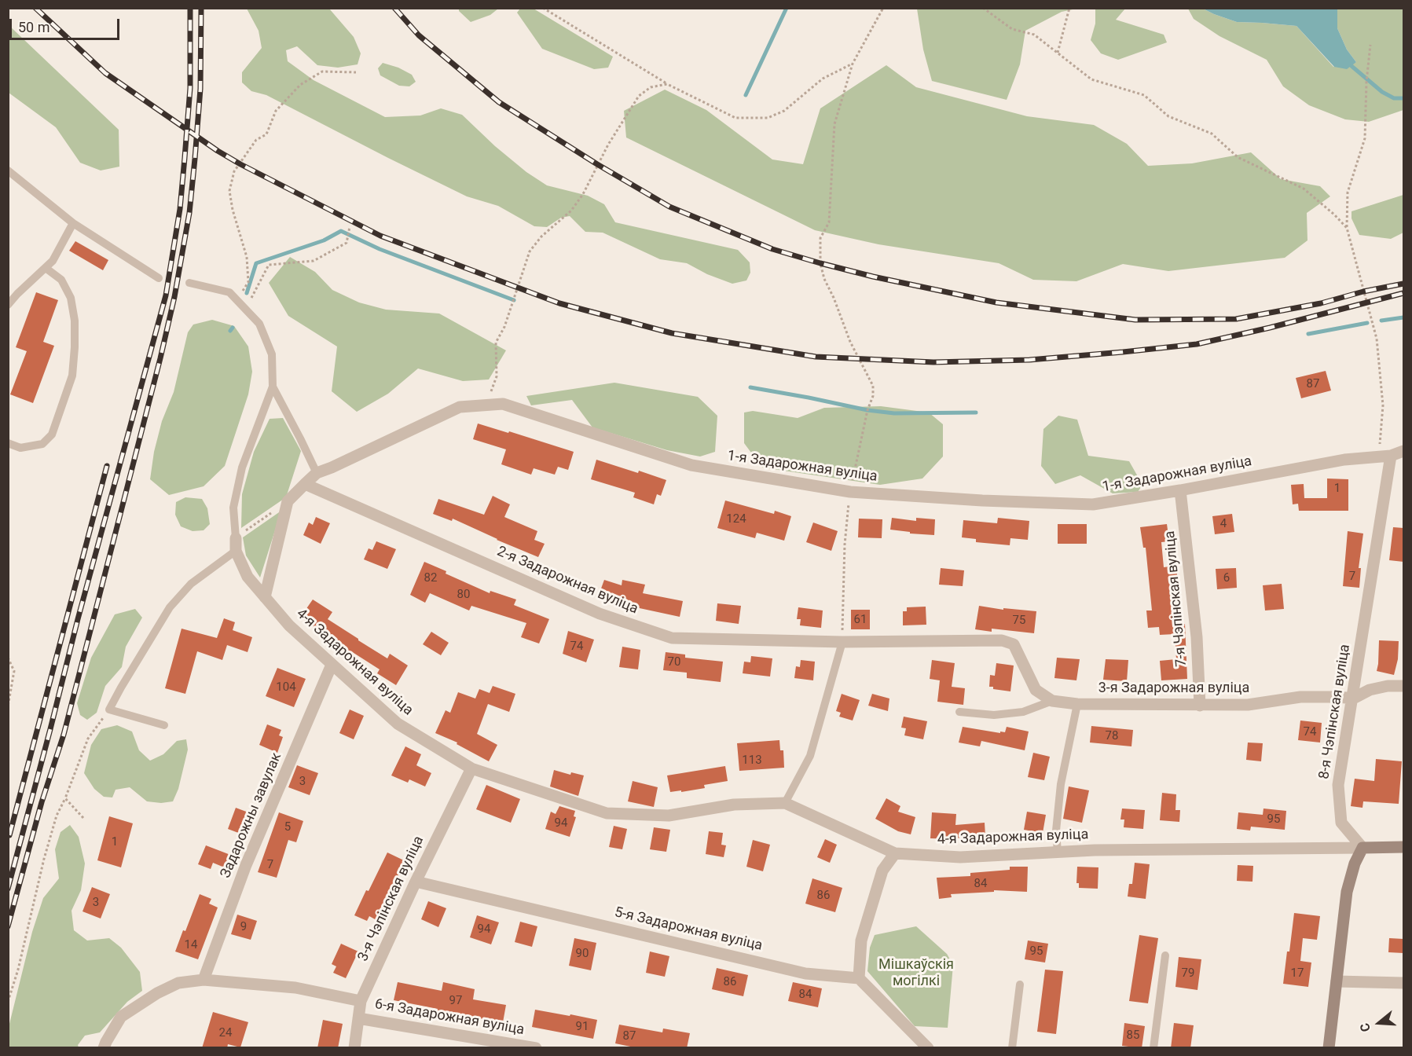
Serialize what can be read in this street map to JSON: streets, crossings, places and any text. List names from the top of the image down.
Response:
{
  "streets": {
    "main road": ["4-я Задарожная вуліца"],
    "street": [
      "1-я Задарожная вуліца",
      "2-я Задарожная вуліца",
      "7-я Чэпінская вуліца",
      "3-я Задарожная вуліца",
      "8-я Чэпінская вуліца",
      "Задарожны завулак",
      "3-я Чэпінская вуліца",
      "5-я Задарожная вуліца",
      "6-я Задарожная вуліца"
    ]
  },
  "crossings": [
    ["1-я Задарожная вуліца", "2-я Задарожная вуліца"],
    ["1-я Задарожная вуліца", "7-я Чэпінская вуліца"],
    ["1-я Задарожная вуліца", "8-я Чэпінская вуліца"],
    ["2-я Задарожная вуліца", "3-я Задарожная вуліца"],
    ["7-я Чэпінская вуліца", "3-я Задарожная вуліца"],
    ["4-я Задарожная вуліца", "8-я Чэпінская вуліца"],
    ["4-я Задарожная вуліца", "Задарожны завулак"],
    ["4-я Задарожная вуліца", "3-я Чэпінская вуліца"],
    ["3-я Задарожная вуліца", "8-я Чэпінская вуліца"],
    ["Задарожны завулак", "6-я Задарожная вуліца"],
    ["3-я Чэпінская вуліца", "5-я Задарожная вуліца"],
    ["3-я Чэпінская вуліца", "6-я Задарожная вуліца"]
  ],
  "parks": ["Мішкаўскія могілкі"],
  "house_numbers": [
    "87",
    "1",
    "124",
    "4",
    "7",
    "82",
    "6",
    "80",
    "61",
    "75",
    "74",
    "70",
    "104",
    "74",
    "78",
    "113",
    "3",
    "95",
    "94",
    "5",
    "1",
    "7",
    "84",
    "86",
    "3",
    "9",
    "94",
    "14",
    "95",
    "90",
    "79",
    "17",
    "86",
    "84",
    "97",
    "91",
    "24",
    "85",
    "87"
  ],
  "scale_bar": "50 m",
  "north": "left"
}
